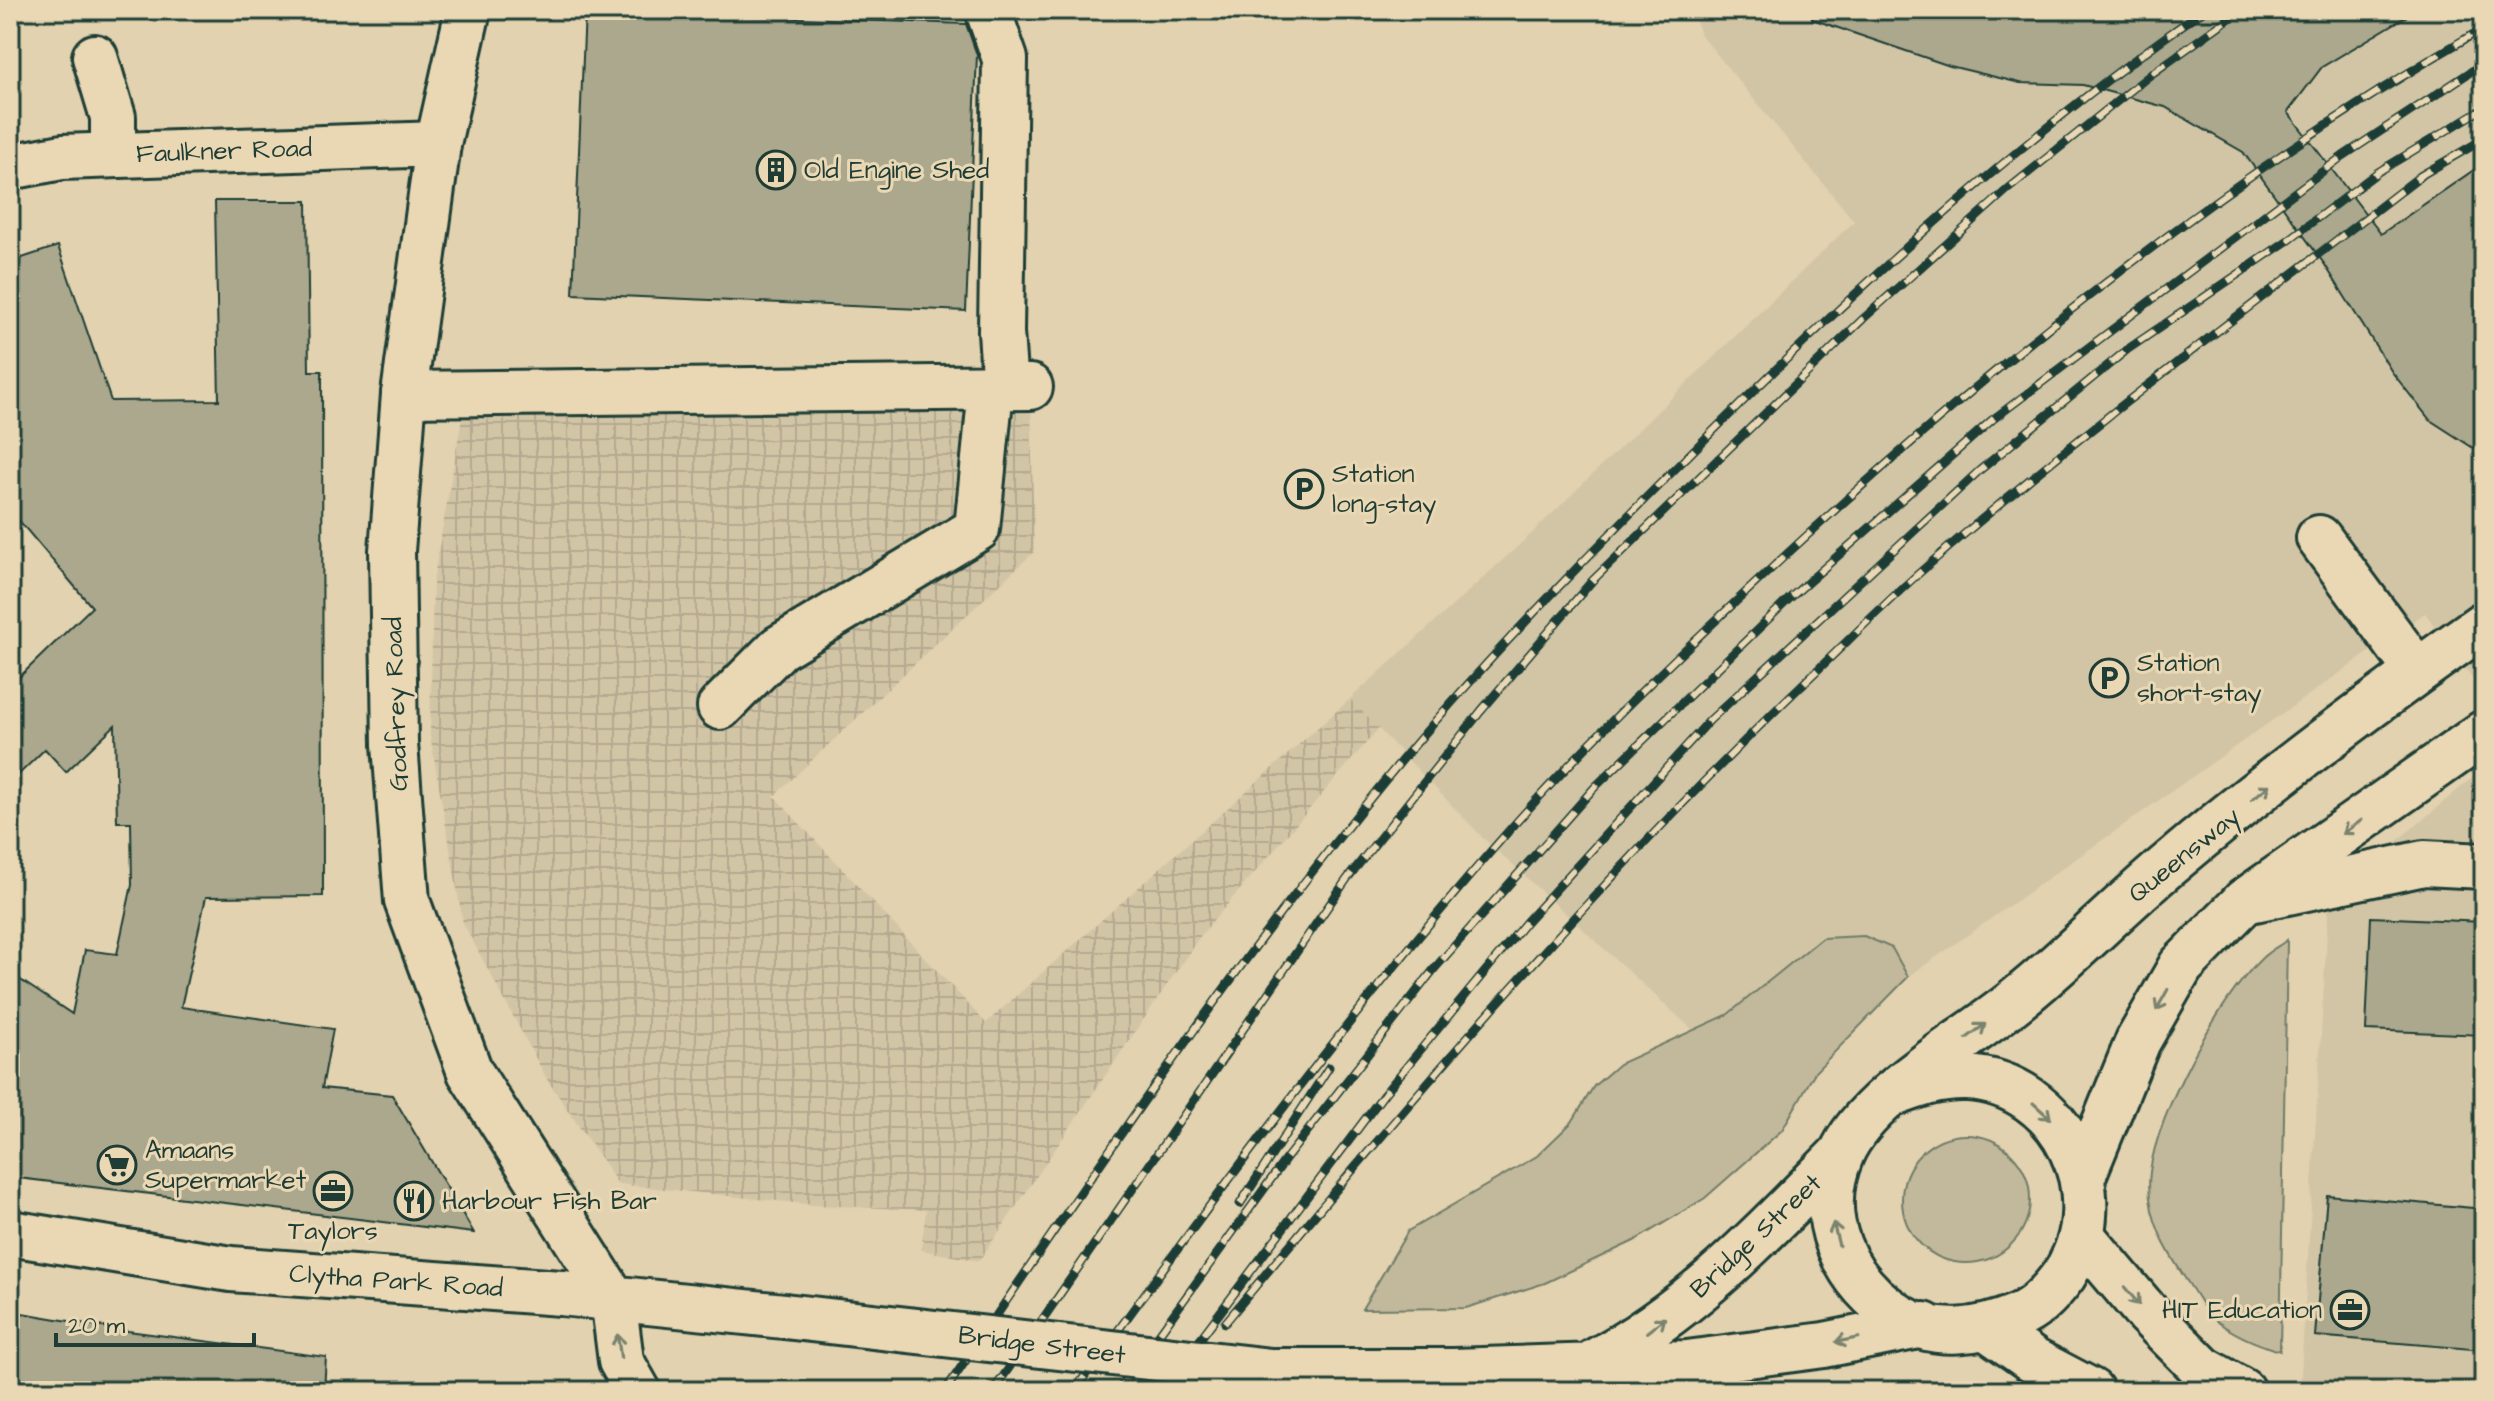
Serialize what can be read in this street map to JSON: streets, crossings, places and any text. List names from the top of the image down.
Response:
{
  "streets": {
    "main road": [
      "Faulkner Road",
      "Godfrey Road",
      "Queensway",
      "Bridge Street",
      "Clytha Park Road"
    ]
  },
  "crossings": [
    ["Faulkner Road", "Godfrey Road"],
    ["Godfrey Road", "Clytha Park Road"],
    ["Queensway", "Bridge Street"],
    ["Bridge Street", "Clytha Park Road"]
  ],
  "places": {
    "building": ["Old Engine Shed"],
    "parking": ["Station long-stay", "Station short-stay"],
    "supermarket": ["Amaans Supermarket"],
    "office": ["Taylors", "HIT Education"],
    "restaurant": ["Harbour Fish Bar"]
  },
  "scale_bar": "20 m"
}
